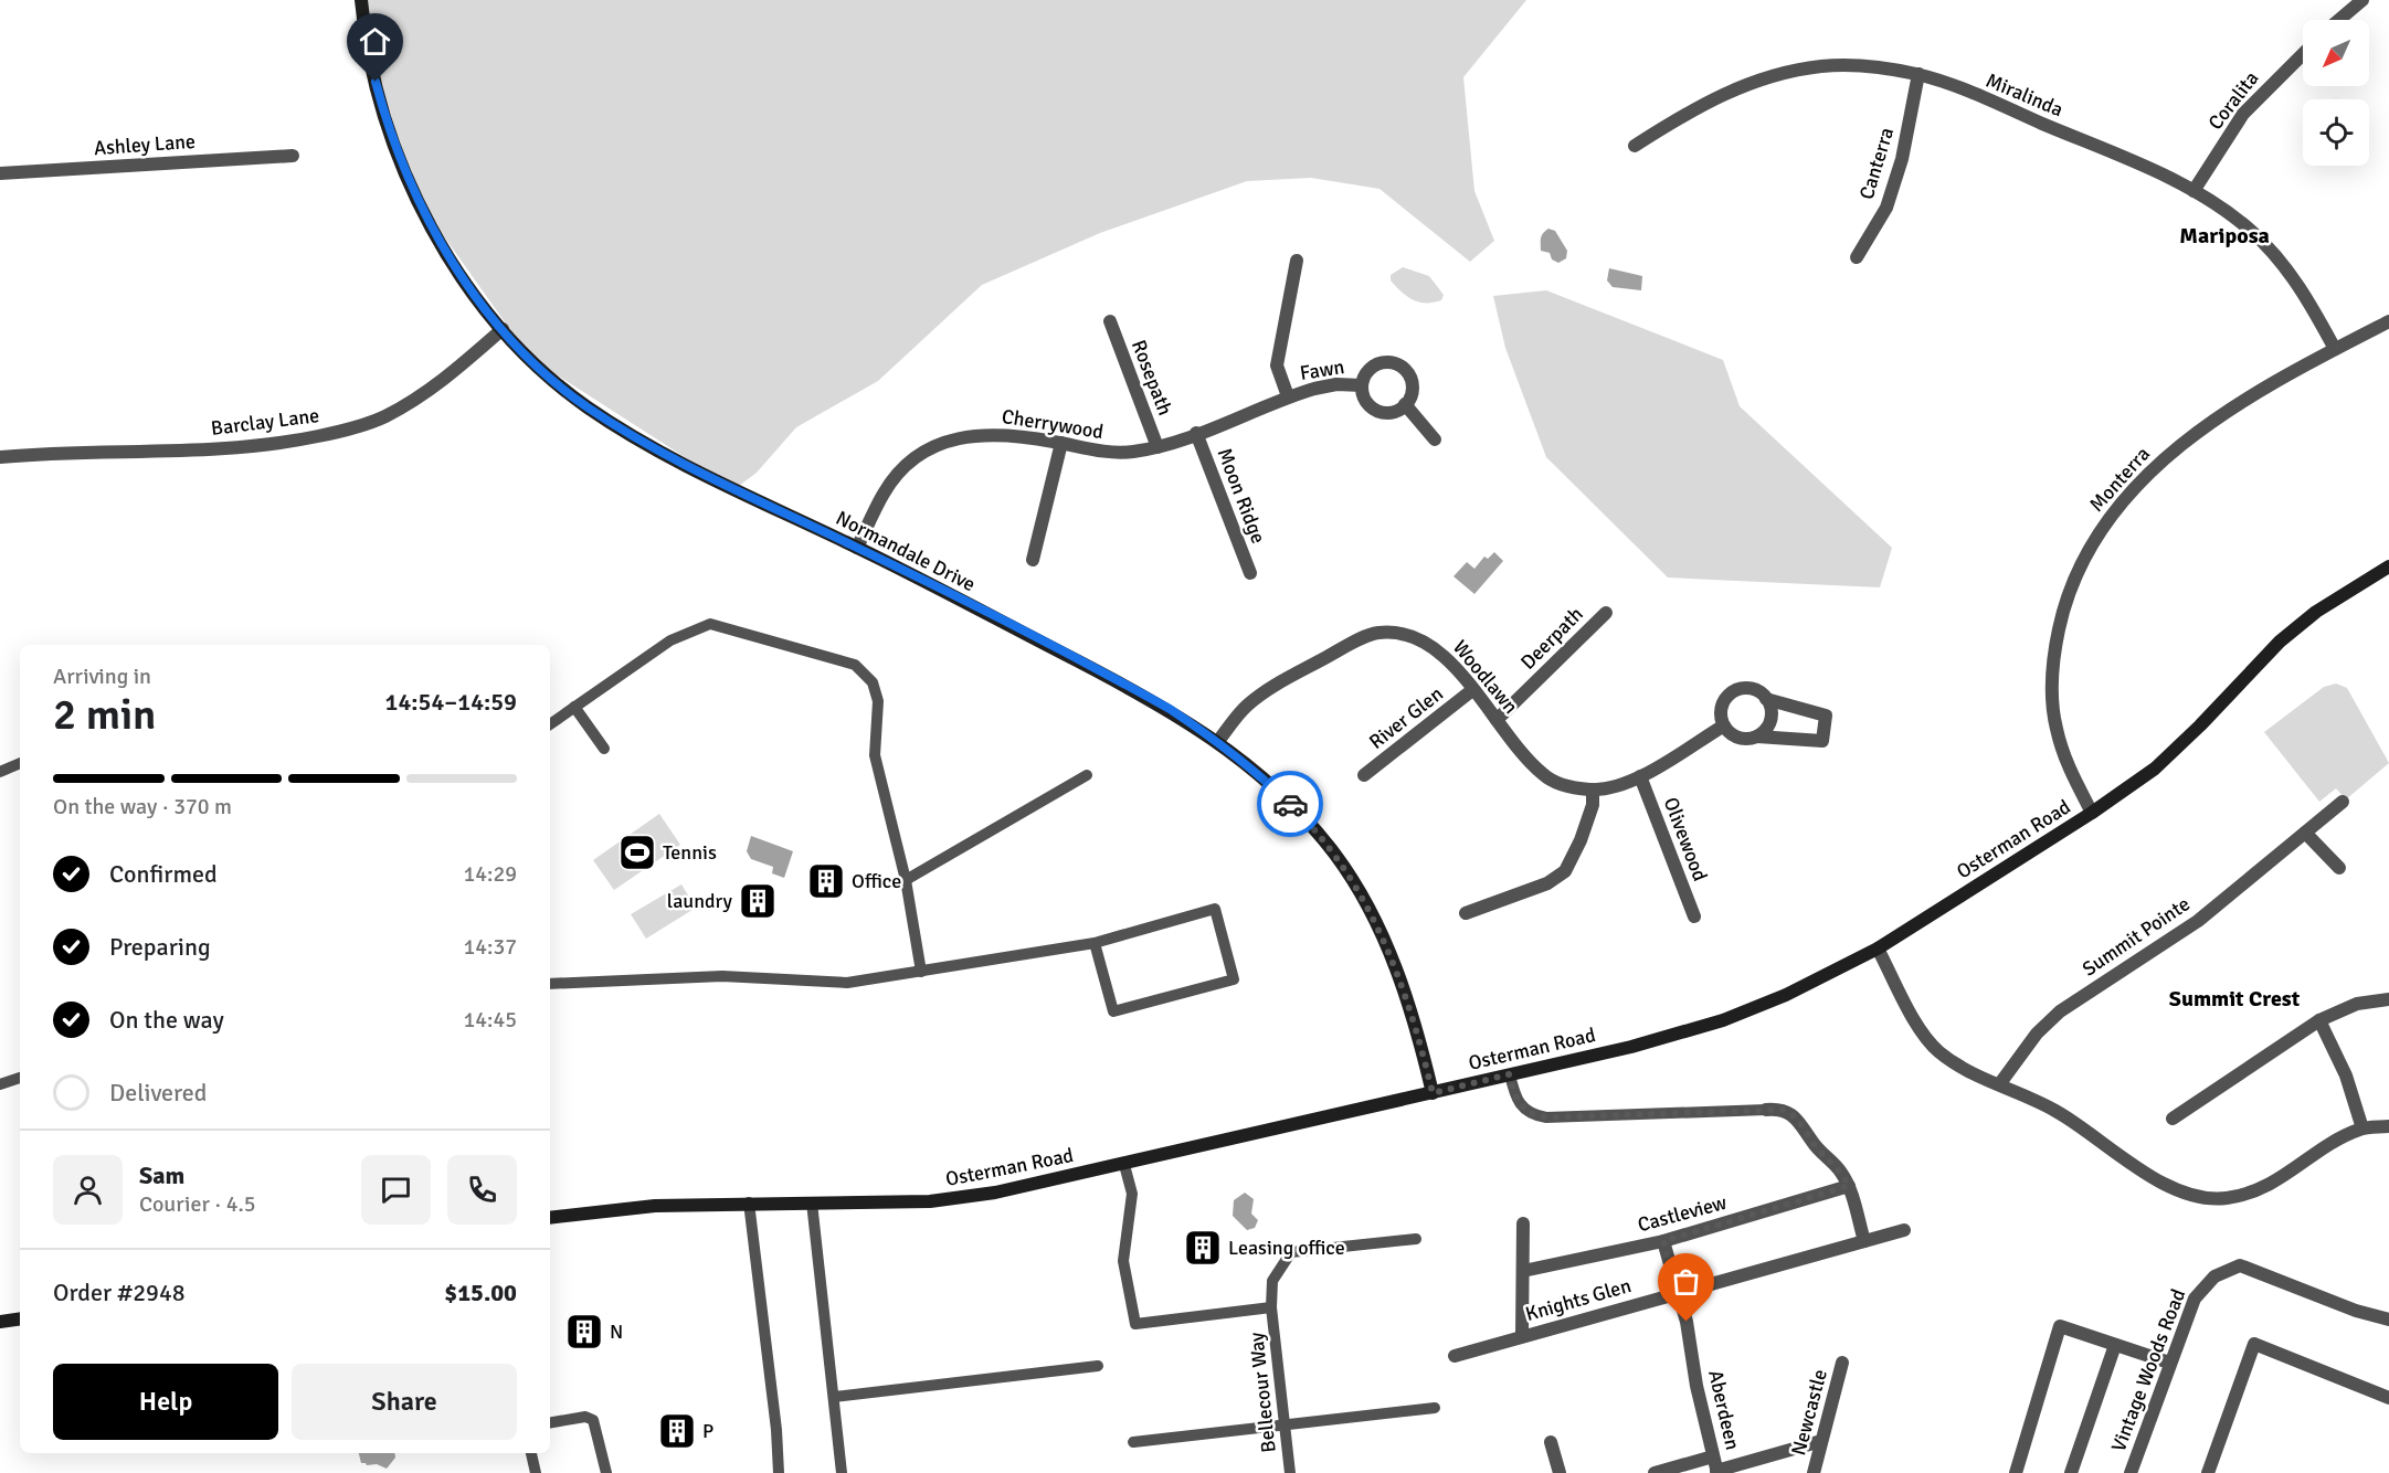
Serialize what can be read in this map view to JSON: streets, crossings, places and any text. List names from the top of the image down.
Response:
{
  "streets": {
    "street": [
      "Miralinda",
      "Coralita",
      "Ashley Lane",
      "Canterra",
      "Fawn",
      "Rosepath",
      "Barclay Lane",
      "Cherrywood",
      "Monterra",
      "Moon Ridge",
      "Normandale Drive",
      "Deerpath",
      "Woodlawn",
      "River Glen",
      "Olivewood",
      "Osterman Road",
      "Summit Pointe",
      "Castleview",
      "Knights Glen",
      "Vintage Woods Road",
      "Aberdeen",
      "Newcastle"
    ],
    "lane": ["Bellecour Way"]
  },
  "crossings": [
    ["Miralinda", "Coralita"],
    ["Miralinda", "Canterra"],
    ["Miralinda", "Monterra"],
    ["Fawn", "Cherrywood"],
    ["Rosepath", "Cherrywood"],
    ["Barclay Lane", "Normandale Drive"],
    ["Cherrywood", "Moon Ridge"],
    ["Cherrywood", "Normandale Drive"],
    ["Monterra", "Osterman Road"],
    ["Normandale Drive", "Woodlawn"],
    ["Normandale Drive", "Osterman Road"],
    ["Deerpath", "Woodlawn"],
    ["Woodlawn", "River Glen"],
    ["Woodlawn", "Olivewood"],
    ["Osterman Road", "Bellecour Way"],
    ["Castleview", "Aberdeen"],
    ["Knights Glen", "Aberdeen"]
  ],
  "districts": ["Mariposa", "Summit Crest"],
  "places": {
    "sports": ["Tennis"],
    "building": [
      "Office",
      "laundry",
      "Leasing office",
      "N",
      "P"
    ]
  },
  "north": "bottom left",
  "page": {
    "heading": ["2 min", "Arriving in", "14:54–14:59"],
    "panel": [
      "Sam",
      "Courier · 4.5",
      "Order #2948",
      "$15.00"
    ],
    "bar": "On the way · 370 m",
    "list": [
      ["Confirmed", "14:29"],
      ["Preparing", "14:37"],
      ["On the way", "14:45"],
      "Delivered"
    ],
    "buttons": ["Help", "Share"]
  }
}
